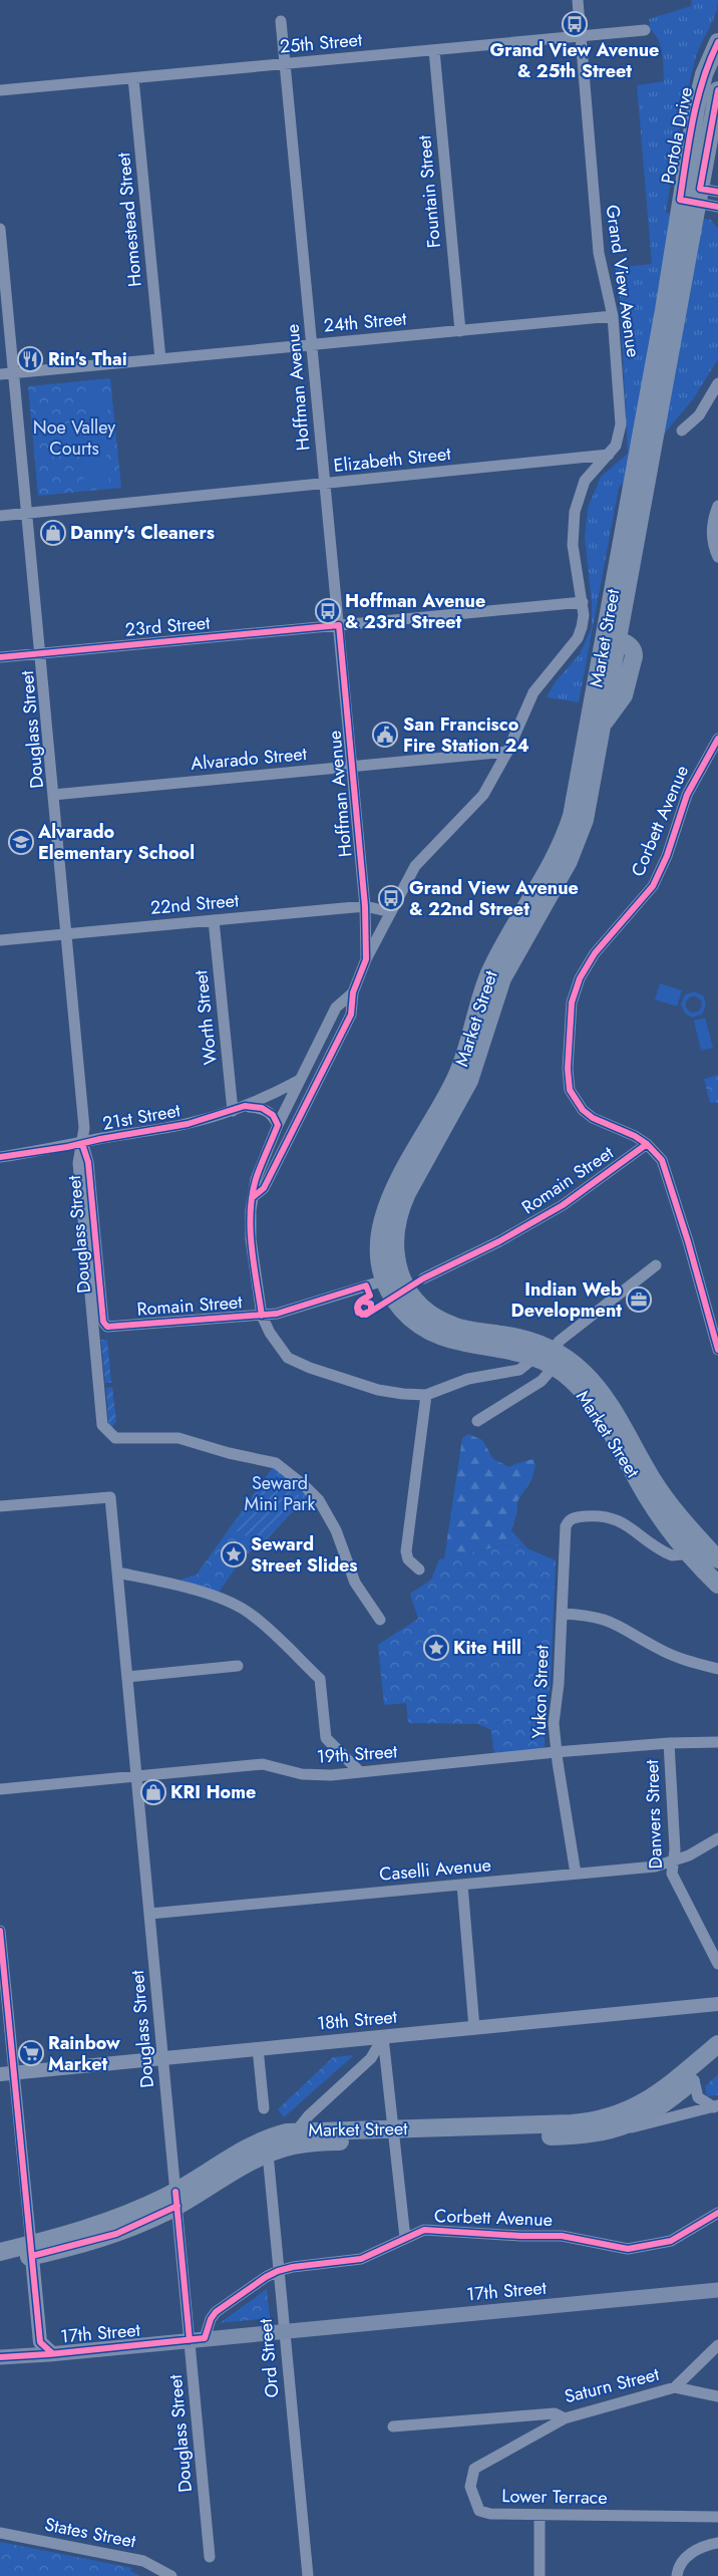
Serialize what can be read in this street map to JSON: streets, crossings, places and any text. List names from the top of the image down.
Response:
{
  "streets": {
    "main road": ["Portola Drive", "Market Street", "17th Street"],
    "street": [
      "25th Street",
      "Fountain Street",
      "Homestead Street",
      "Grand View Avenue",
      "24th Street",
      "Hoffman Avenue",
      "Elizabeth Street",
      "23rd Street",
      "Douglass Street",
      "Alvarado Street",
      "Corbett Avenue",
      "22nd Street",
      "Worth Street",
      "21st Street",
      "Romain Street",
      "Yukon Street",
      "19th Street",
      "Danvers Street",
      "Caselli Avenue",
      "18th Street",
      "Ord Street",
      "Saturn Street",
      "Lower Terrace",
      "States Street"
    ]
  },
  "crossings": [
    ["25th Street", "Fountain Street"],
    ["25th Street", "Homestead Street"],
    ["25th Street", "Grand View Avenue"],
    ["25th Street", "Hoffman Avenue"],
    ["Portola Drive", "Market Street"],
    ["Fountain Street", "24th Street"],
    ["Homestead Street", "24th Street"],
    ["Grand View Avenue", "24th Street"],
    ["Grand View Avenue", "Hoffman Avenue"],
    ["Grand View Avenue", "Elizabeth Street"],
    ["Grand View Avenue", "23rd Street"],
    ["Grand View Avenue", "Market Street"],
    ["Grand View Avenue", "Alvarado Street"],
    ["Grand View Avenue", "22nd Street"],
    ["Grand View Avenue", "21st Street"],
    ["Grand View Avenue", "Romain Street"],
    ["24th Street", "Hoffman Avenue"],
    ["24th Street", "Douglass Street"],
    ["Hoffman Avenue", "Elizabeth Street"],
    ["Hoffman Avenue", "23rd Street"],
    ["Hoffman Avenue", "Alvarado Street"],
    ["Hoffman Avenue", "22nd Street"],
    ["Elizabeth Street", "Douglass Street"],
    ["23rd Street", "Douglass Street"],
    ["Market Street", "Douglass Street"],
    ["Market Street", "Romain Street"],
    ["Market Street", "Yukon Street"],
    ["Market Street", "Ord Street"],
    ["Douglass Street", "Alvarado Street"],
    ["Douglass Street", "Corbett Avenue"],
    ["Douglass Street", "22nd Street"],
    ["Douglass Street", "21st Street"],
    ["Douglass Street", "Romain Street"],
    ["Douglass Street", "19th Street"],
    ["Douglass Street", "Caselli Avenue"],
    ["Douglass Street", "18th Street"],
    ["Douglass Street", "17th Street"],
    ["Corbett Avenue", "Romain Street"],
    ["Corbett Avenue", "17th Street"],
    ["Corbett Avenue", "Ord Street"],
    ["22nd Street", "Worth Street"],
    ["Worth Street", "21st Street"],
    ["Yukon Street", "19th Street"],
    ["Yukon Street", "Caselli Avenue"],
    ["19th Street", "Danvers Street"],
    ["Danvers Street", "Caselli Avenue"],
    ["17th Street", "Ord Street"],
    ["Saturn Street", "Lower Terrace"]
  ],
  "parks": ["Noe Valley Courts", "Seward Mini Park"],
  "places": {
    "bus stop": ["Grand View Avenue & 25th Street", "Hoffman Avenue & 23rd Street", "Grand View Avenue & 22nd Street"],
    "restaurant": ["Rin's Thai"],
    "shop": ["Danny's Cleaners", "KRI Home"],
    "public building": ["San Francisco Fire Station 24"],
    "school or university": ["Alvarado Elementary School"],
    "office": ["Indian Web Development"],
    "place": ["Seward Street Slides", "Kite Hill"],
    "supermarket": ["Rainbow Market"]
  }
}
